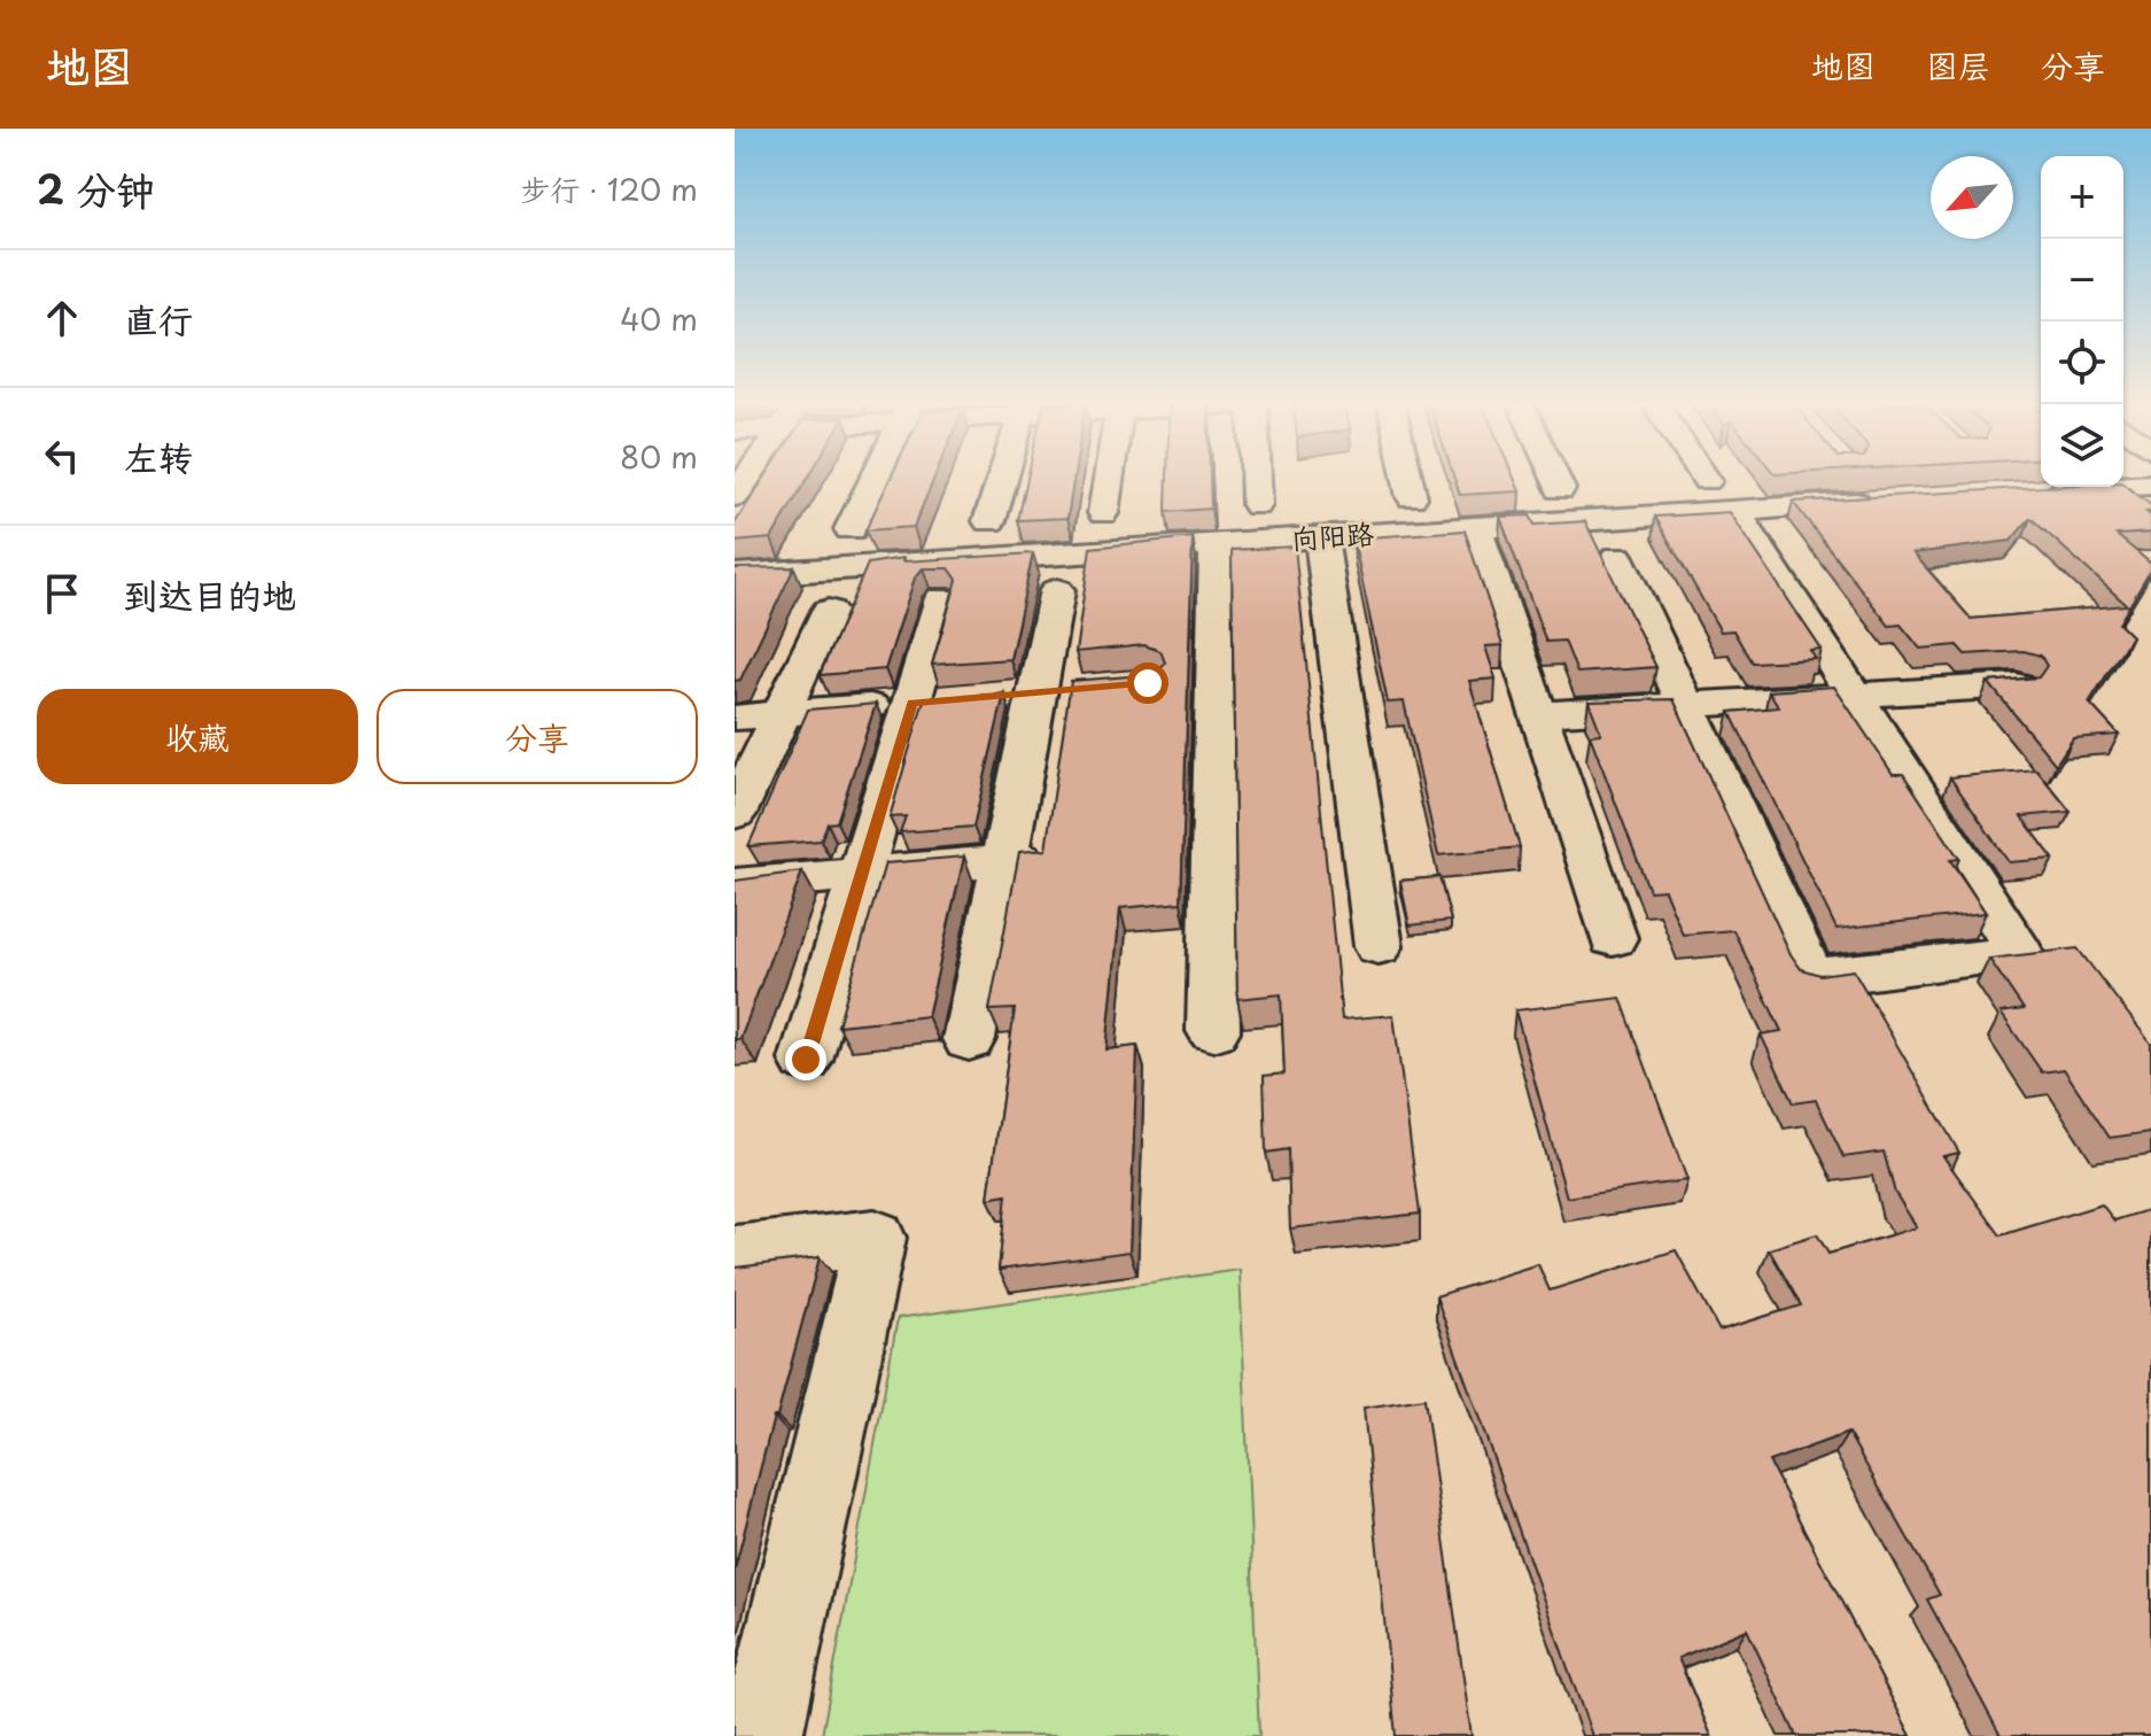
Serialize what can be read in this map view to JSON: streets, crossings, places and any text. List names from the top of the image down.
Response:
{
  "streets": {
    "street": ["向阳路"]
  },
  "north": "bottom left",
  "page": {
    "header": "地图",
    "nav": ["地图", "图层", "分享"],
    "heading": ["2 分钟", "步行 · 120 m"],
    "map_buttons": ["+", "−"],
    "list": [
      ["直行", "40 m"],
      ["左转", "80 m"],
      "到达目的地"
    ],
    "buttons": ["收藏", "分享"]
  }
}
